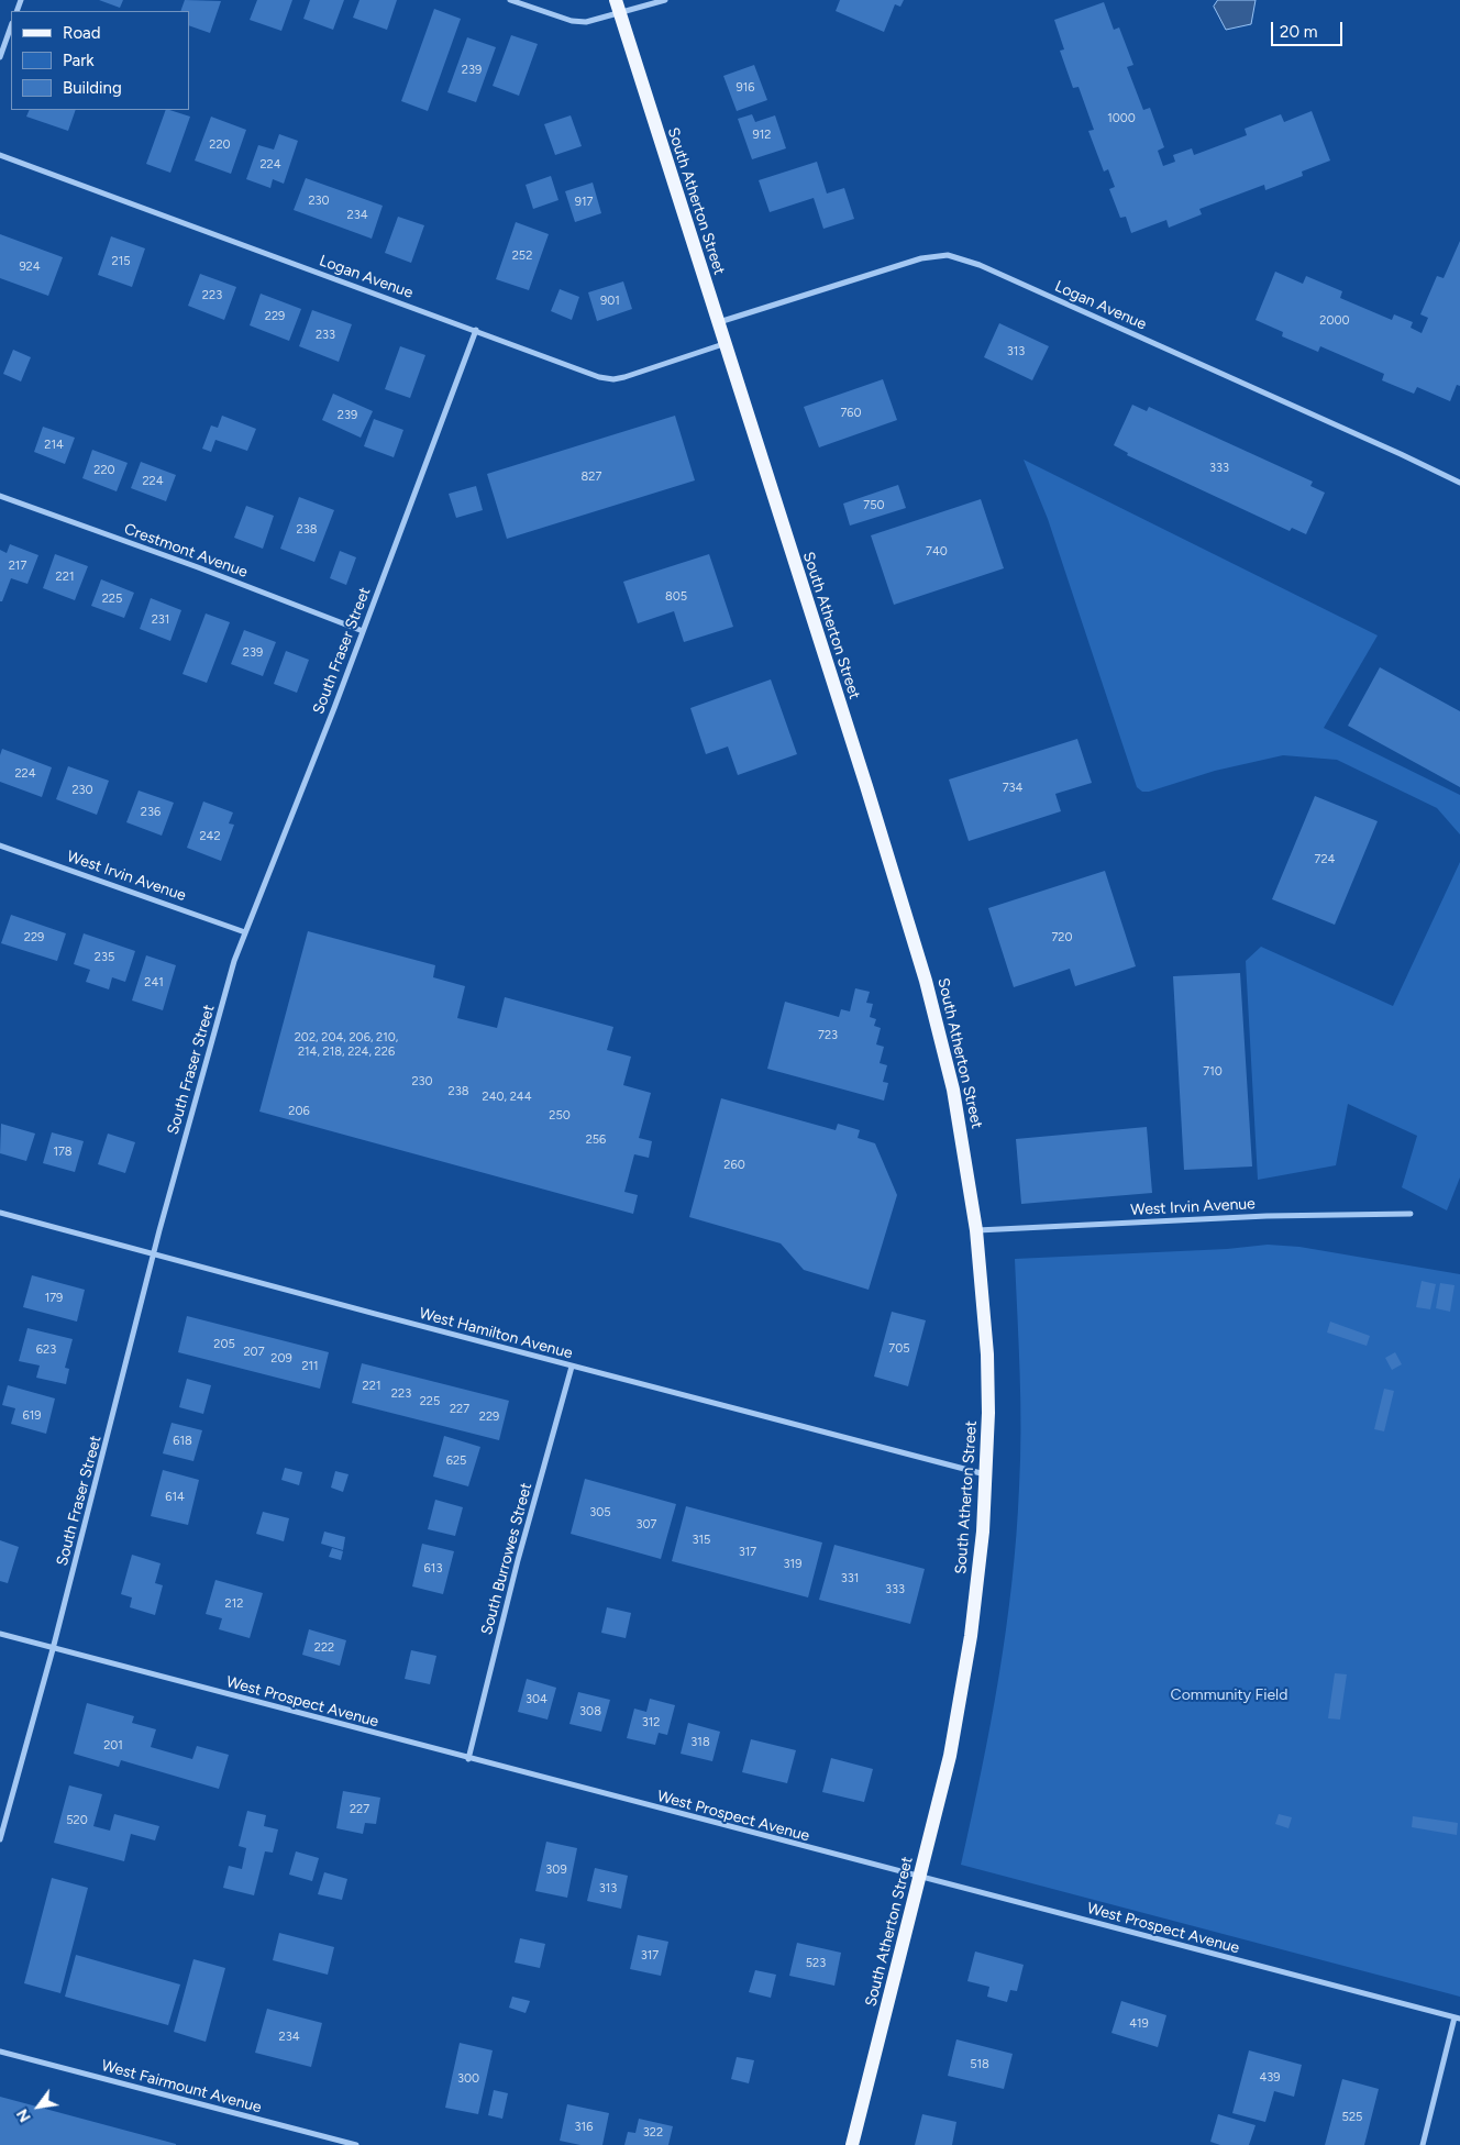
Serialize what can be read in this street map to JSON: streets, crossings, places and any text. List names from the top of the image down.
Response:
{
  "streets": {
    "main road": ["South Atherton Street"],
    "street": [
      "Logan Avenue",
      "Crestmont Avenue",
      "South Fraser Street",
      "West Irvin Avenue",
      "West Hamilton Avenue",
      "South Burrowes Street",
      "West Prospect Avenue",
      "West Fairmount Avenue"
    ]
  },
  "crossings": [
    ["South Atherton Street", "Logan Avenue"],
    ["South Atherton Street", "West Irvin Avenue"],
    ["South Atherton Street", "West Hamilton Avenue"],
    ["South Atherton Street", "West Prospect Avenue"],
    ["Logan Avenue", "South Fraser Street"],
    ["Crestmont Avenue", "South Fraser Street"],
    ["South Fraser Street", "West Irvin Avenue"],
    ["South Fraser Street", "West Hamilton Avenue"],
    ["South Fraser Street", "West Prospect Avenue"],
    ["West Hamilton Avenue", "South Burrowes Street"],
    ["South Burrowes Street", "West Prospect Avenue"]
  ],
  "parks": ["Community Field"],
  "house_numbers": [
    "239",
    "916",
    "1000",
    "912",
    "220",
    "224",
    "230",
    "917",
    "234",
    "252",
    "215",
    "924",
    "223",
    "901",
    "229",
    "2000",
    "233",
    "313",
    "760",
    "239",
    "214",
    "333",
    "220",
    "827",
    "224",
    "750",
    "238",
    "740",
    "217",
    "221",
    "805",
    "225",
    "231",
    "239",
    "224",
    "734",
    "230",
    "236",
    "242",
    "724",
    "229",
    "720",
    "235",
    "241",
    "723",
    "202, 204, 206, 210, 214, 218, 224, 226",
    "710",
    "230",
    "238",
    "240, 244",
    "206",
    "250",
    "256",
    "178",
    "260",
    "179",
    "205",
    "705",
    "623",
    "207",
    "209",
    "211",
    "221",
    "223",
    "225",
    "227",
    "619",
    "229",
    "618",
    "625",
    "614",
    "305",
    "307",
    "315",
    "317",
    "319",
    "613",
    "331",
    "333",
    "212",
    "222",
    "304",
    "308",
    "312",
    "318",
    "201",
    "227",
    "520",
    "309",
    "313",
    "317",
    "523",
    "419",
    "234",
    "518",
    "439",
    "300",
    "525",
    "316",
    "322"
  ],
  "legend": ["Road", "Park", "Building"],
  "scale_bar": "20 m",
  "north": "bottom left"
}
